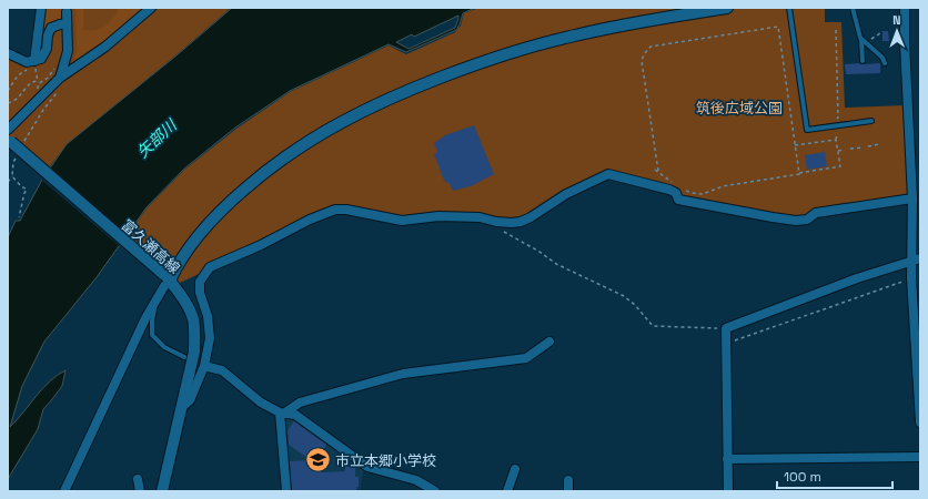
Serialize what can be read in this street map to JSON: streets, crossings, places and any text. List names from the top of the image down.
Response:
{
  "streets": {
    "street": ["富久瀬高線"]
  },
  "water": ["矢部川"],
  "parks": ["筑後広域公園"],
  "places": {
    "school or university": ["市立本郷小学校"]
  },
  "scale_bar": "100 m",
  "north": "top"
}
